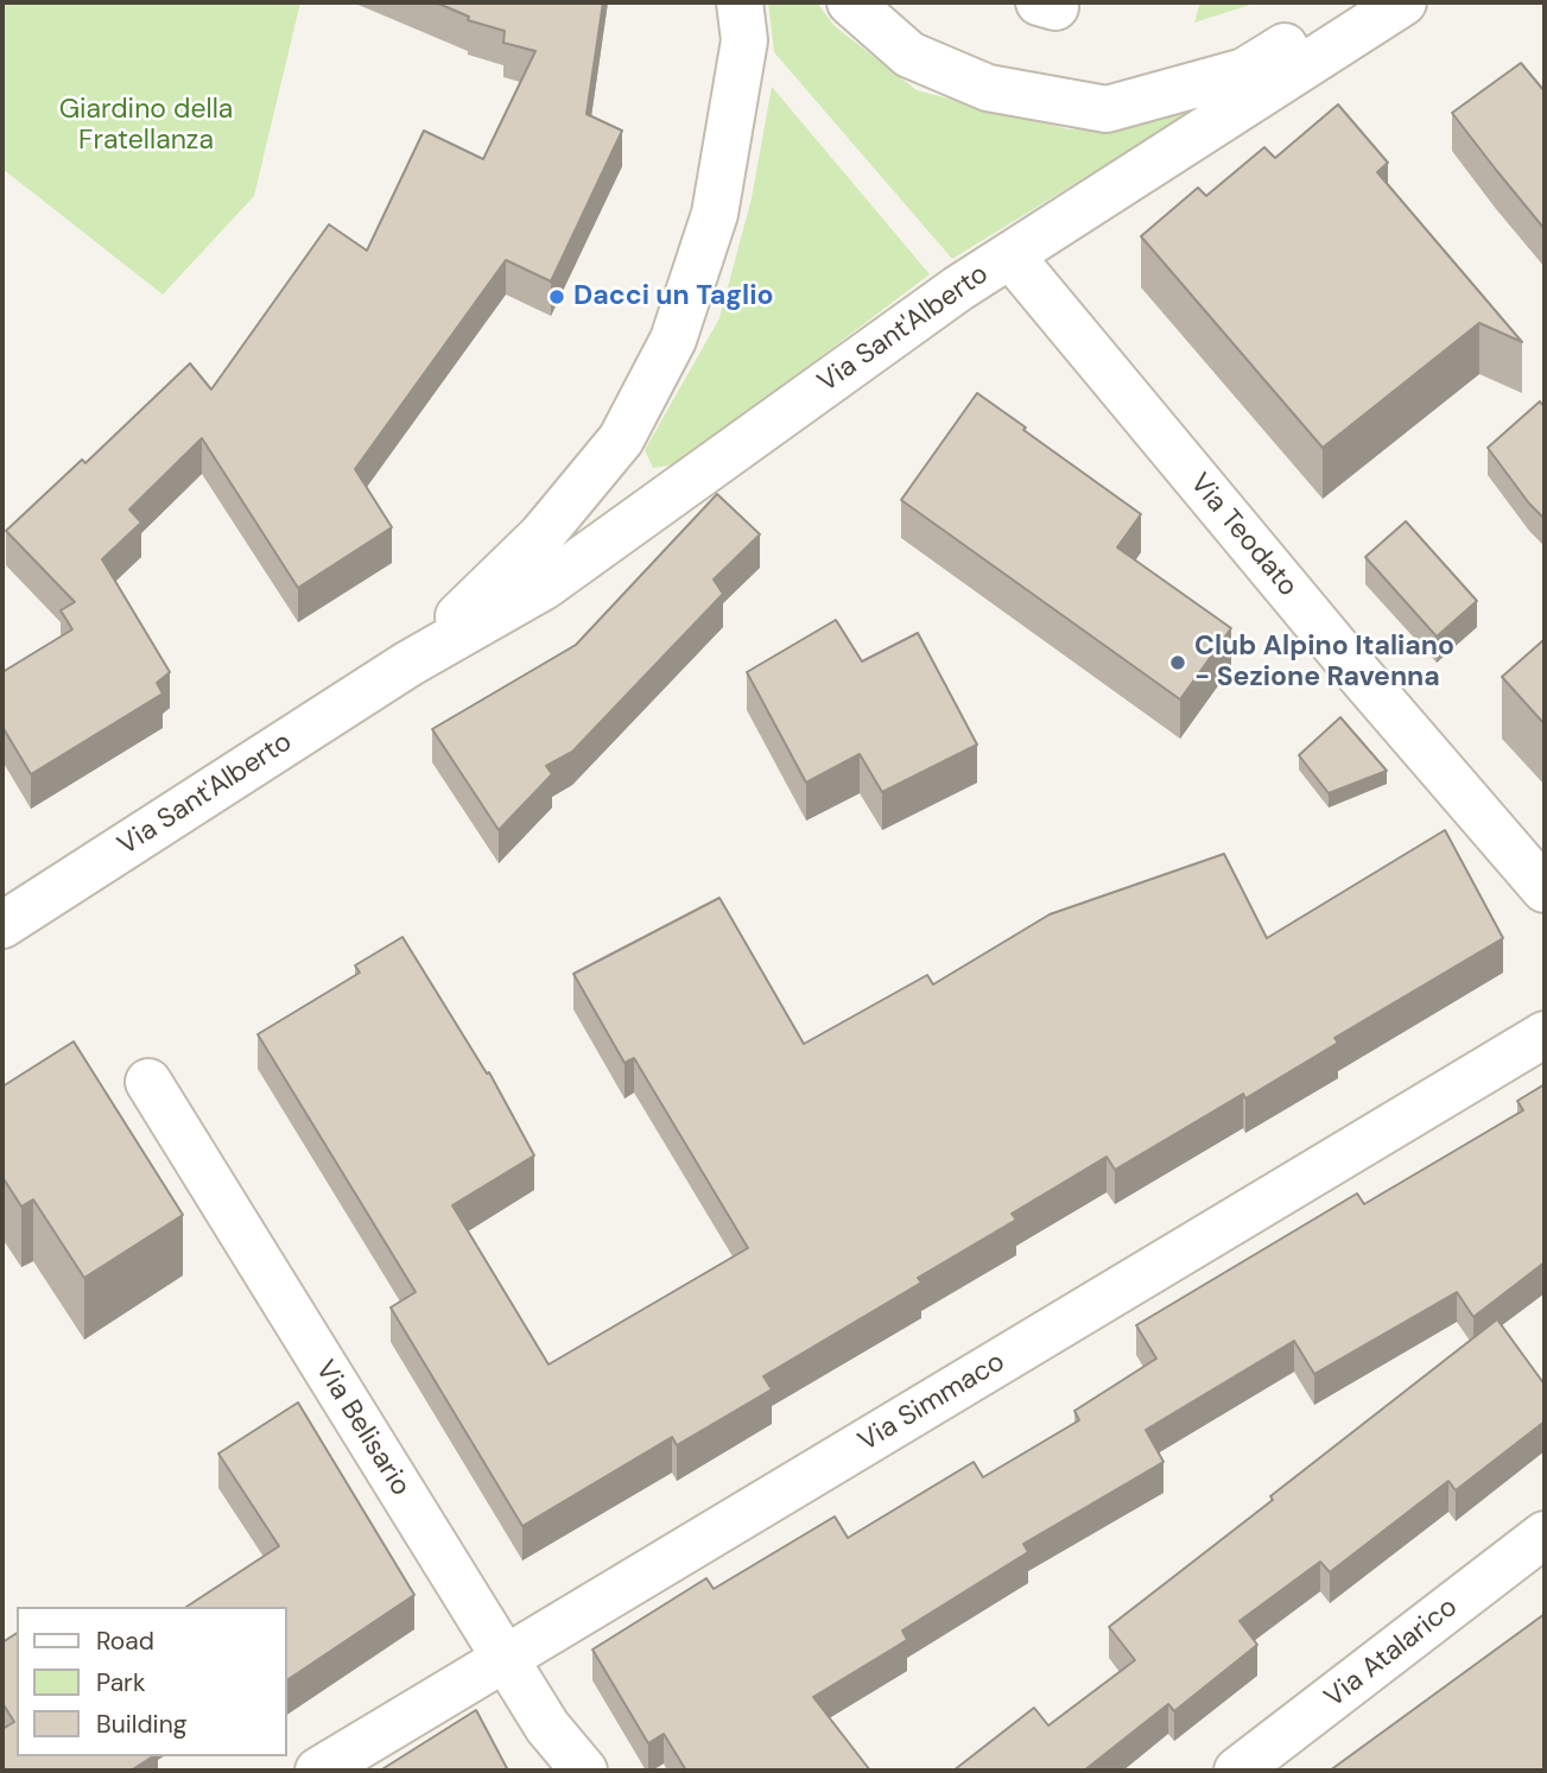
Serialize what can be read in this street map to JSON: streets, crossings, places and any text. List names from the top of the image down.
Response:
{
  "streets": {
    "street": [
      "Via Sant'Alberto",
      "Via Teodato",
      "Via Simmaco",
      "Via Belisario",
      "Via Atalarico"
    ]
  },
  "crossings": [
    ["Via Sant'Alberto", "Via Teodato"],
    ["Via Simmaco", "Via Belisario"]
  ],
  "parks": ["Giardino della Fratellanza"],
  "places": ["Dacci un Taglio", "Club Alpino Italiano - Sezione Ravenna"],
  "legend": ["Road", "Park", "Building"]
}
